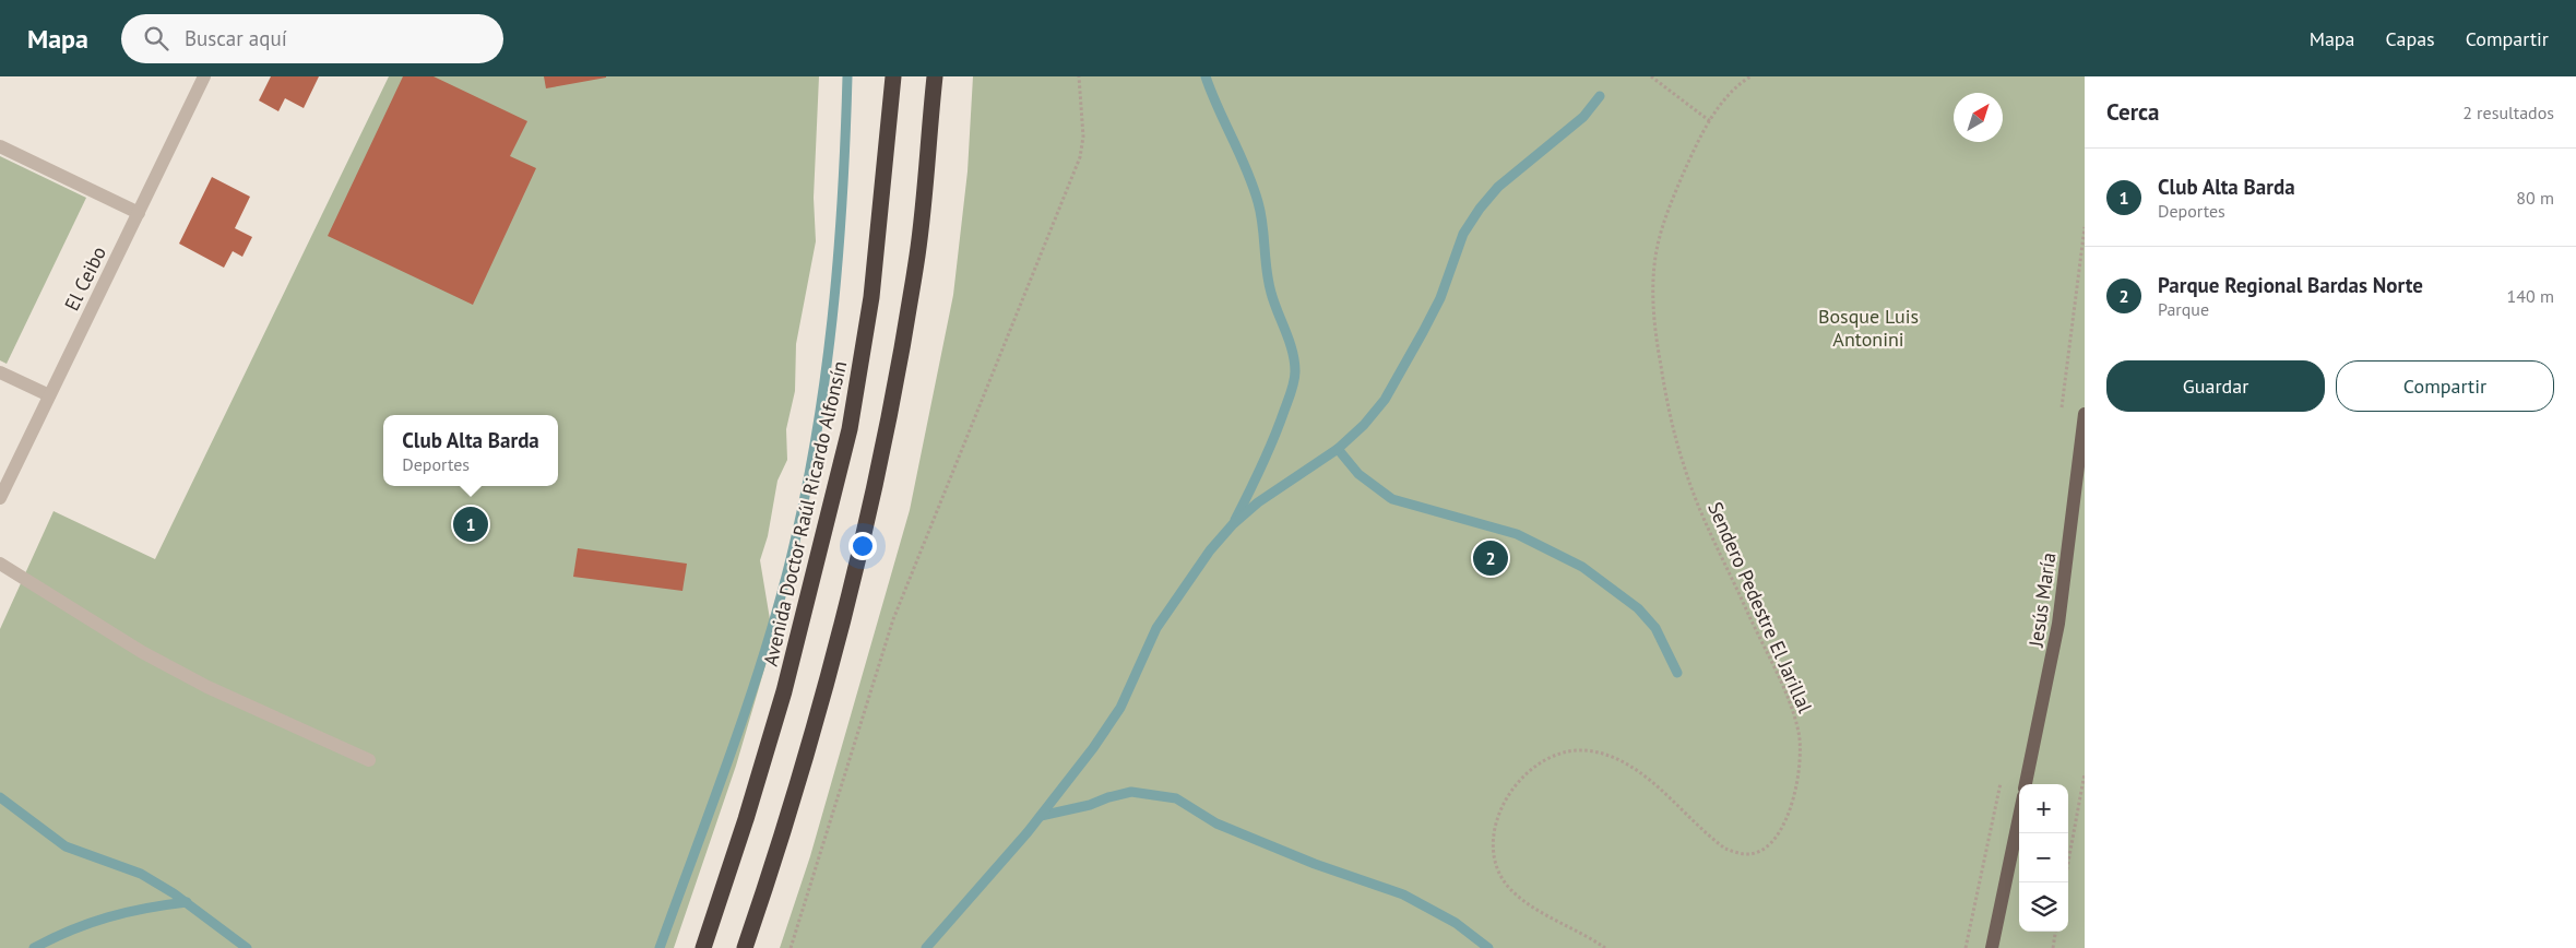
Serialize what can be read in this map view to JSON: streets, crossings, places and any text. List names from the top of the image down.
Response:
{
  "streets": {
    "highway": ["Avenida Doctor Raúl Ricardo Alfonsín"],
    "main road": ["Jesús María"],
    "street": ["El Ceibo"],
    "path": ["Sendero Pedestre El Jarillal"]
  },
  "parks": ["Bosque Luis Antonini"],
  "north": "top right",
  "page": {
    "header": "Mapa",
    "search": "Buscar aquí",
    "nav": ["Mapa", "Capas", "Compartir"],
    "heading": ["Cerca", "2 resultados"],
    "list": [
      {
        "mark": "1",
        "name": "Club Alta Barda",
        "note": "Deportes",
        "value": "80 m"
      },
      {
        "mark": "2",
        "name": "Parque Regional Bardas Norte",
        "note": "Parque",
        "value": "140 m"
      }
    ],
    "buttons": ["Guardar", "Compartir"],
    "popup": ["Club Alta Barda", "Deportes"],
    "pins": ["1", "2"],
    "map_buttons": ["+", "−"]
  }
}
